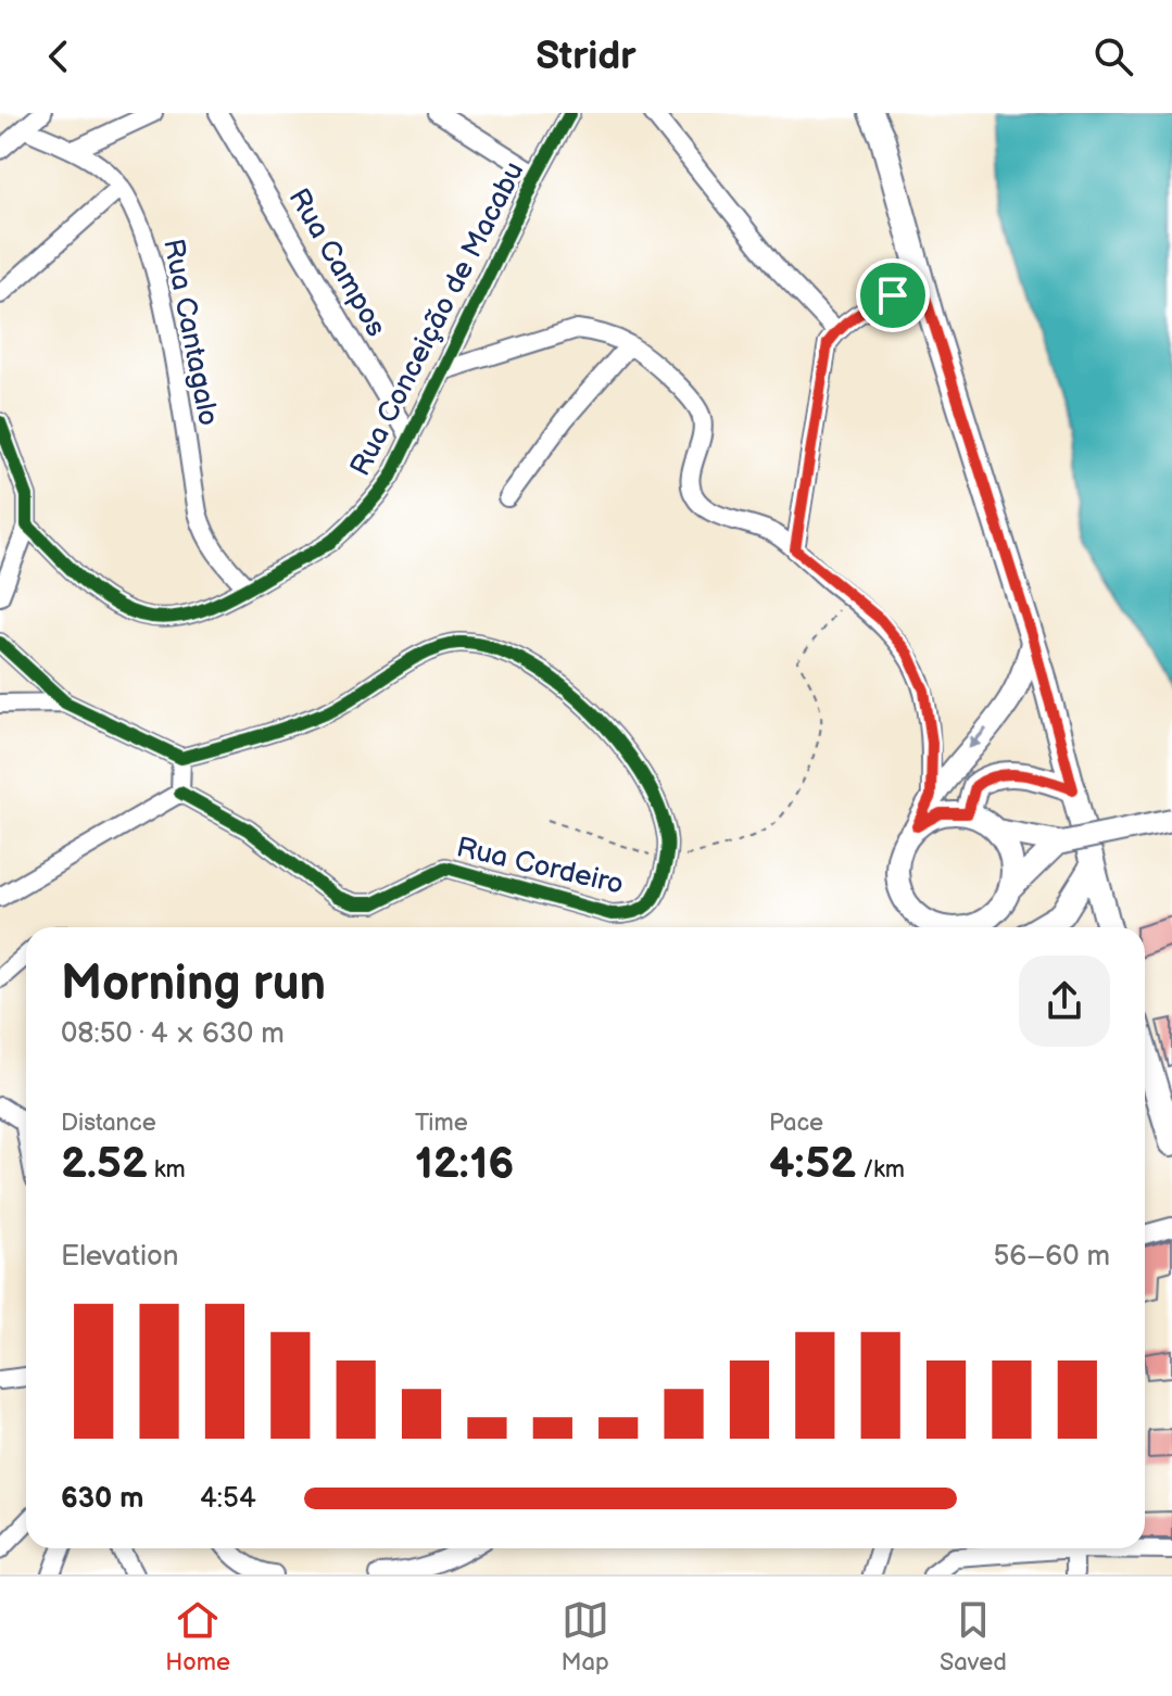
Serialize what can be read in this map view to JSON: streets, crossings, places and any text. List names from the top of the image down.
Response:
{
  "streets": {
    "street": [
      "Rua Campos",
      "Rua Conceição de Macabu",
      "Rua Cantagalo",
      "Rua Cordeiro"
    ]
  },
  "crossings": [
    ["Rua Campos", "Rua Conceição de Macabu"],
    ["Rua Conceição de Macabu", "Rua Cantagalo"]
  ],
  "page": {
    "header": "Stridr",
    "heading": ["Morning run", "08:50 · 4 × 630 m"],
    "stats": [
      ["Distance", "2.52 km"],
      ["Time", "12:16"],
      ["Pace", "4:52 /km"]
    ],
    "chart": ["Elevation", "56–60 m"],
    "list": [
      {
        "name": "630 m",
        "note": "4:54"
      }
    ],
    "tabs": ["Home", "Map", "Saved"]
  }
}
